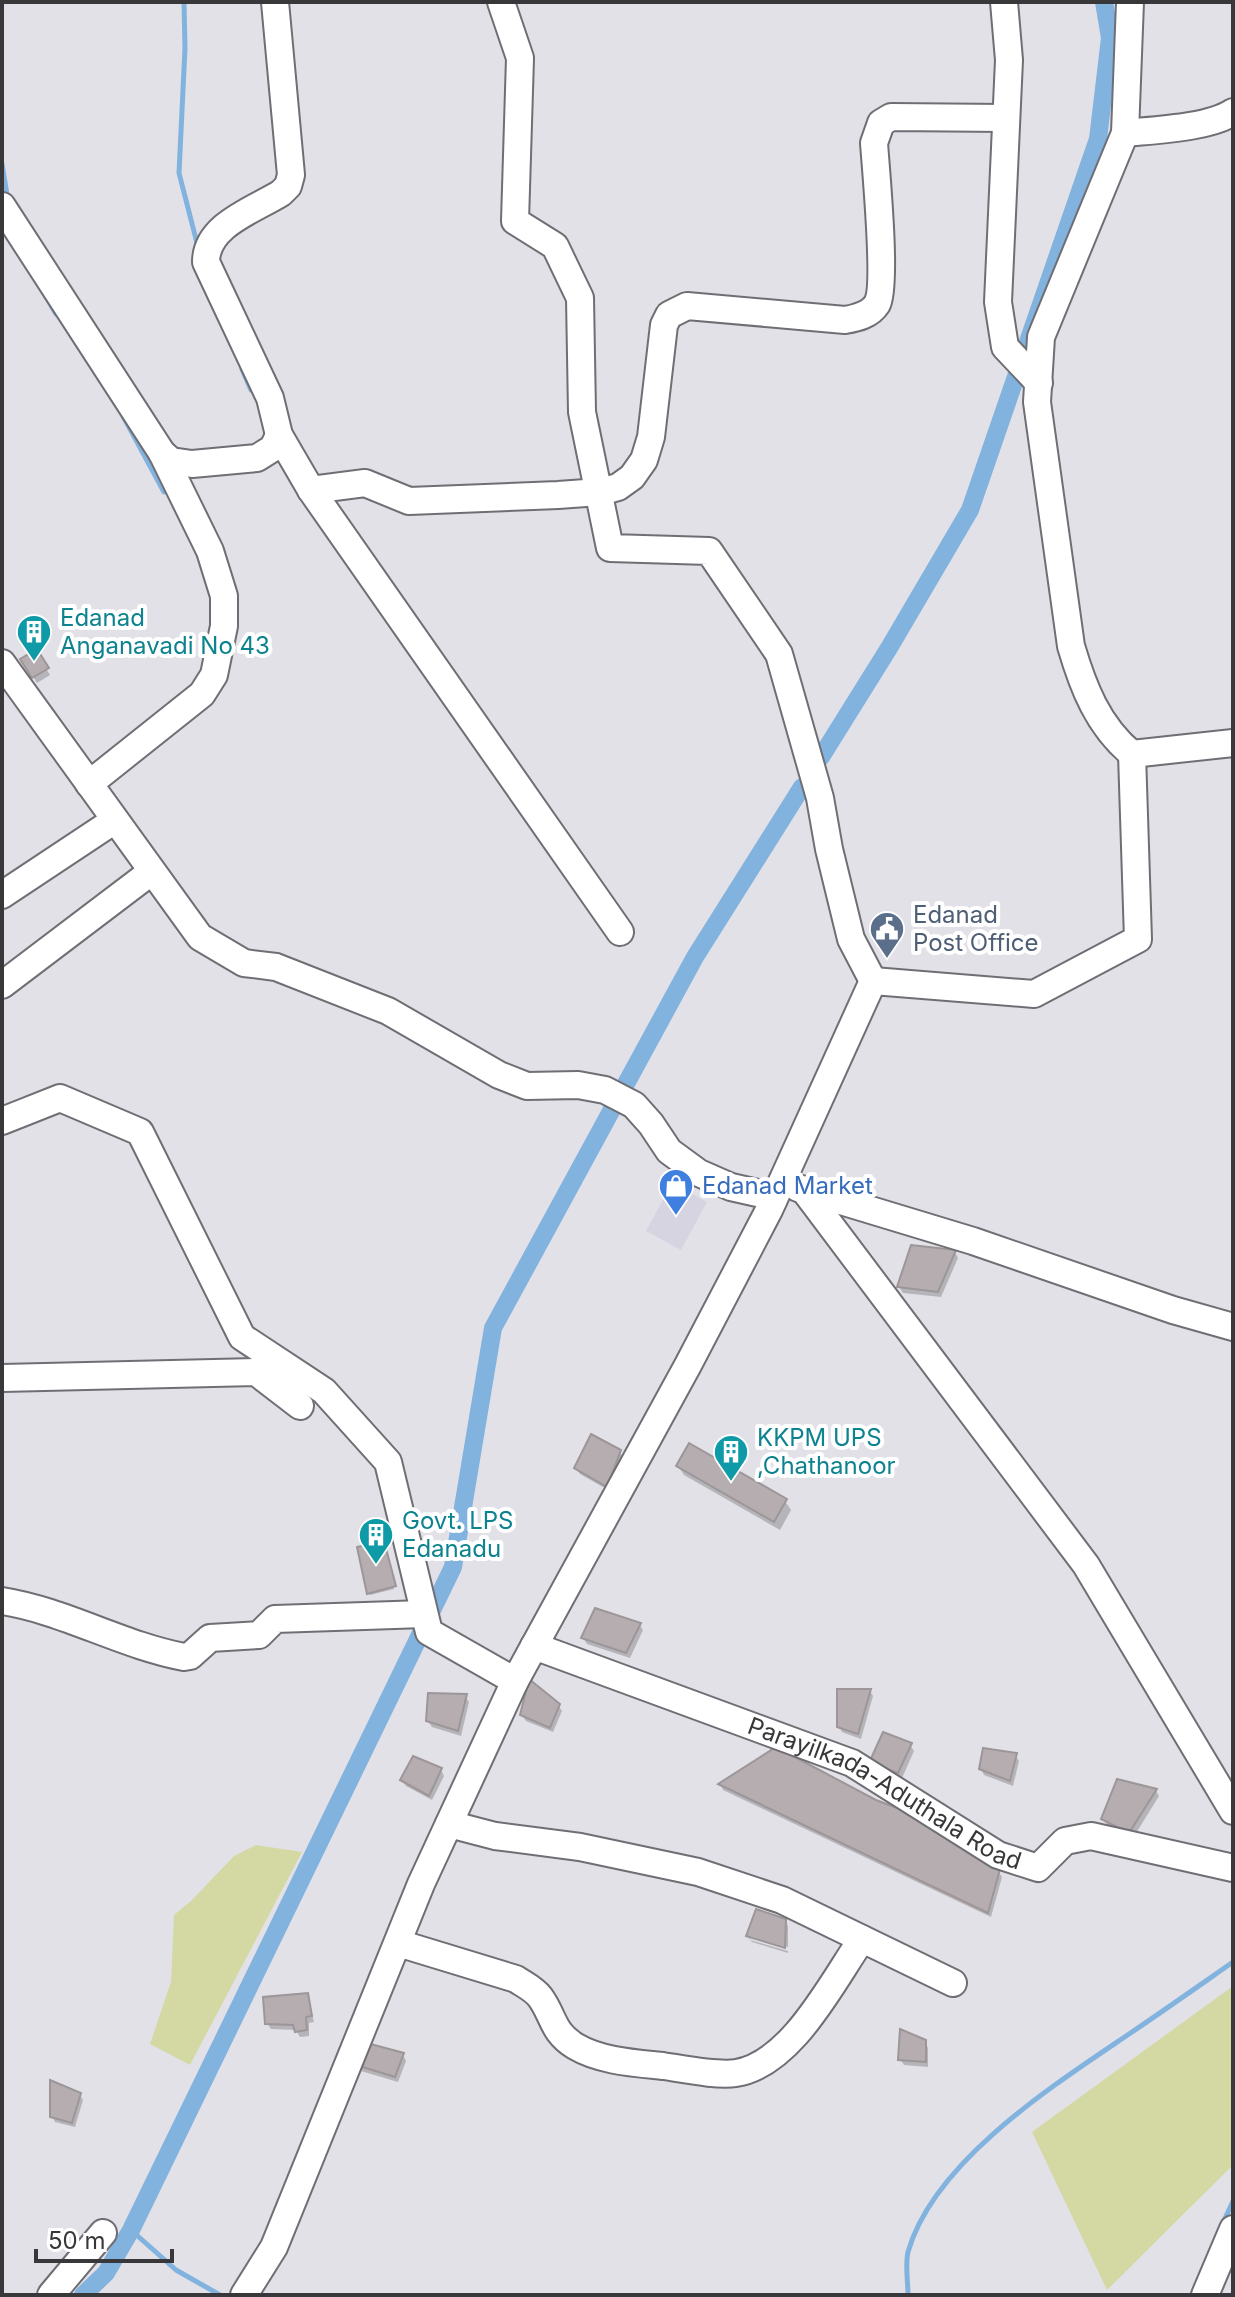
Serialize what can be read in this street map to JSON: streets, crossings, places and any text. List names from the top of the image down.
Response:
{
  "streets": {
    "street": ["Parayilkada-Aduthala Road"]
  },
  "places": {
    "building": ["Edanad Anganavadi No 43", "KKPM UPS ,Chathanoor", "Govt. LPS Edanadu"],
    "public building": ["Edanad Post Office"],
    "shop": ["Edanad Market"]
  },
  "scale_bar": "50 m"
}
